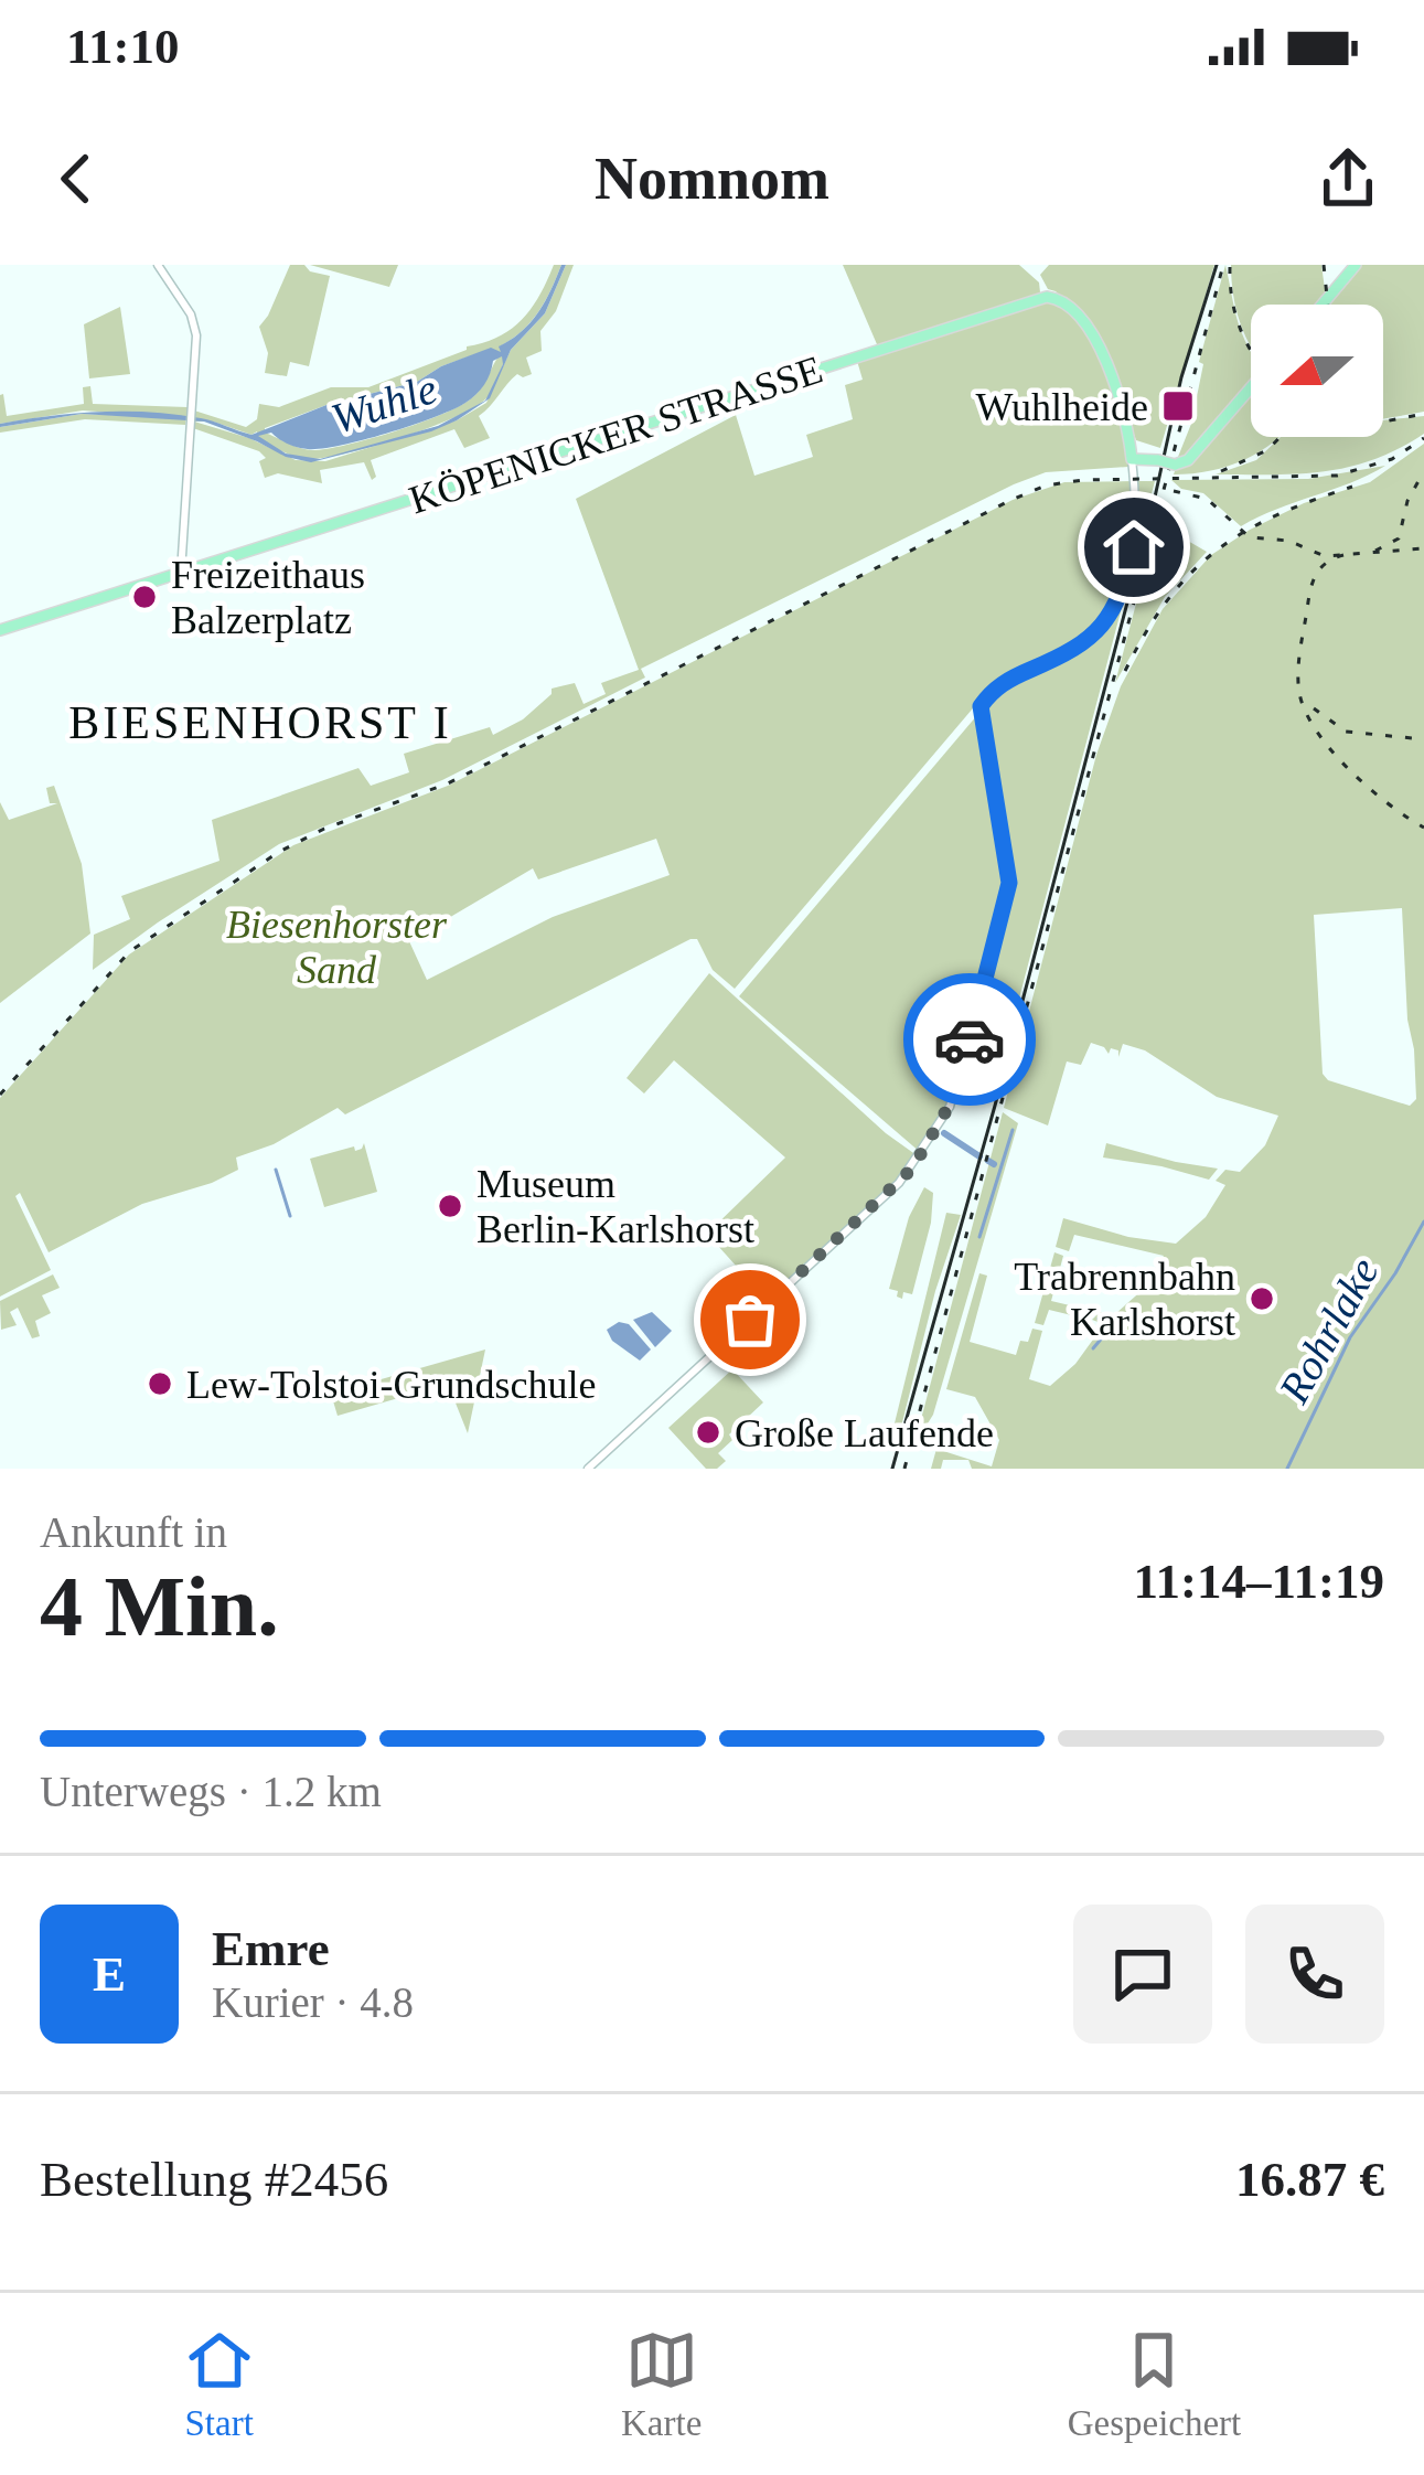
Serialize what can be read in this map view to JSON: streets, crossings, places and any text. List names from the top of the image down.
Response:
{
  "streets": {
    "main road": ["KÖPENICKER STRASSE"]
  },
  "districts": ["BIESENHORST I"],
  "water": ["Wuhle", "Rohrlake"],
  "parks": ["Biesenhorster Sand"],
  "places": {
    "transit": ["Wuhlheide"],
    "other": [
      "Freizeithaus Balzerplatz",
      "Museum Berlin-Karlshorst",
      "Trabrennbahn Karlshorst",
      "Lew-Tolstoi-Grundschule",
      "Große Laufende"
    ]
  },
  "north": "left",
  "page": {
    "status": "11:10",
    "header": "Nomnom",
    "heading": ["4 Min.", "Ankunft in", "11:14–11:19"],
    "panel": [
      "Emre",
      "Kurier · 4.8",
      "Bestellung #2456",
      "16.87 €"
    ],
    "bar": "Unterwegs · 1.2 km",
    "round": "E",
    "tabs": ["Start", "Karte", "Gespeichert"]
  }
}
